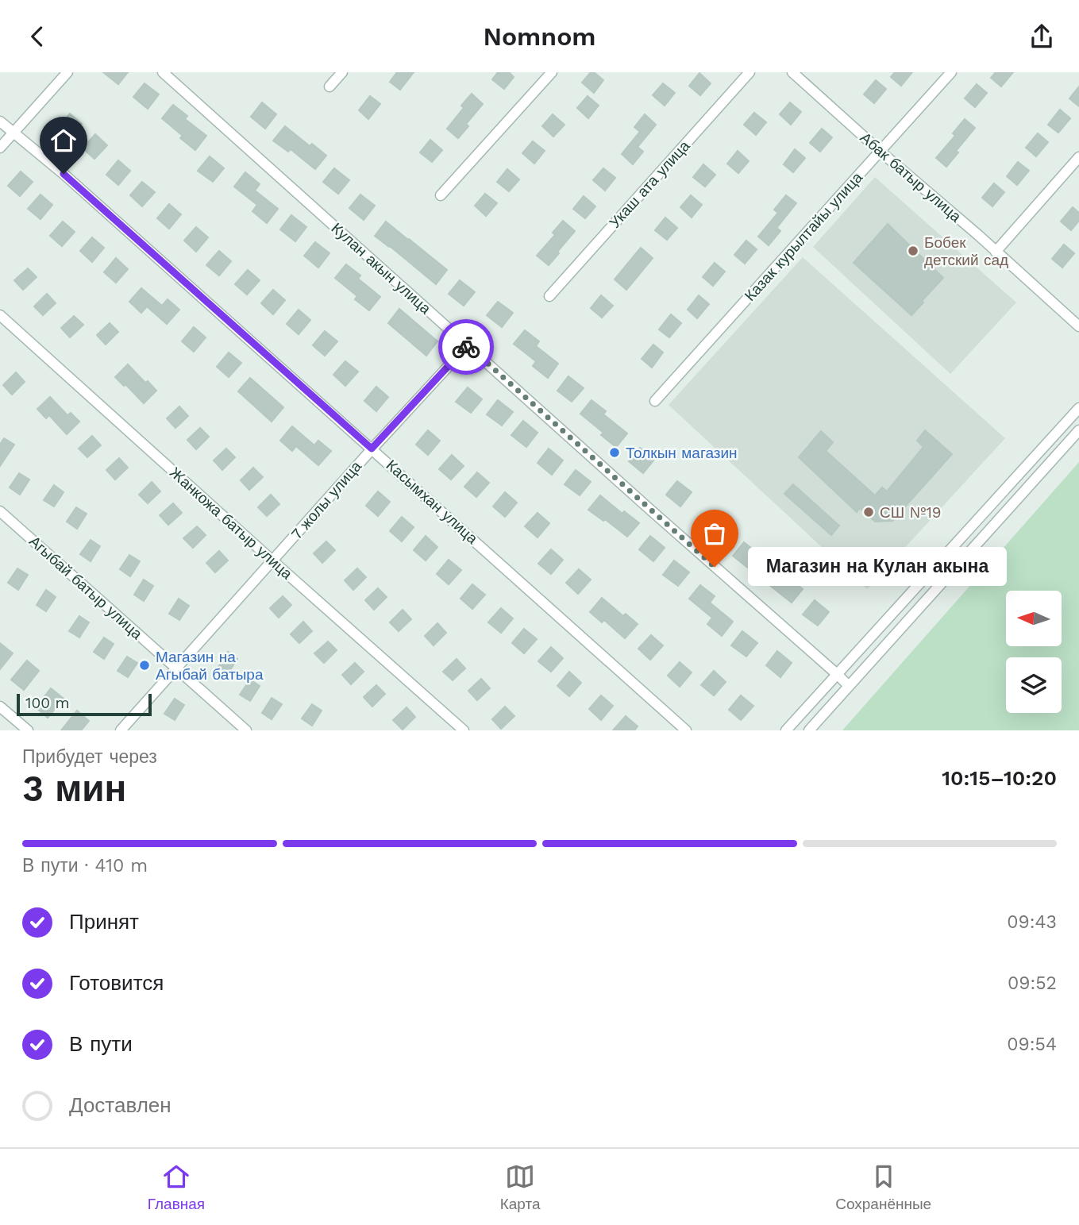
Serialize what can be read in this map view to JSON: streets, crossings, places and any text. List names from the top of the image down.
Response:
{
  "streets": {
    "street": [
      "Абак батыр улица",
      "Укаш ата улица",
      "Казак курылтайы улица",
      "Кулан акын улица",
      "7 жолы улица",
      "Касымхан улица",
      "Жанкожа батыр улица",
      "Агыбай батыр улица"
    ]
  },
  "crossings": [
    ["Абак батыр улица", "Казак курылтайы улица"],
    ["Кулан акын улица", "7 жолы улица"],
    ["7 жолы улица", "Касымхан улица"],
    ["7 жолы улица", "Жанкожа батыр улица"],
    ["7 жолы улица", "Агыбай батыр улица"]
  ],
  "places": [
    "Бобек детский сад",
    "Толкын магазин",
    "СШ №19",
    "Магазин на Кулан акына",
    "Магазин на Агыбай батыра"
  ],
  "scale_bar": "100 m",
  "north": "left",
  "page": {
    "header": "Nomnom",
    "bubble": "Магазин на Кулан акына",
    "scale": "100 m",
    "heading": ["3 мин", "Прибудет через", "10:15–10:20"],
    "bar": "В пути · 410 m",
    "list": [
      ["Принят", "09:43"],
      ["Готовится", "09:52"],
      ["В пути", "09:54"],
      "Доставлен"
    ],
    "tabs": ["Главная", "Карта", "Сохранённые"]
  }
}
